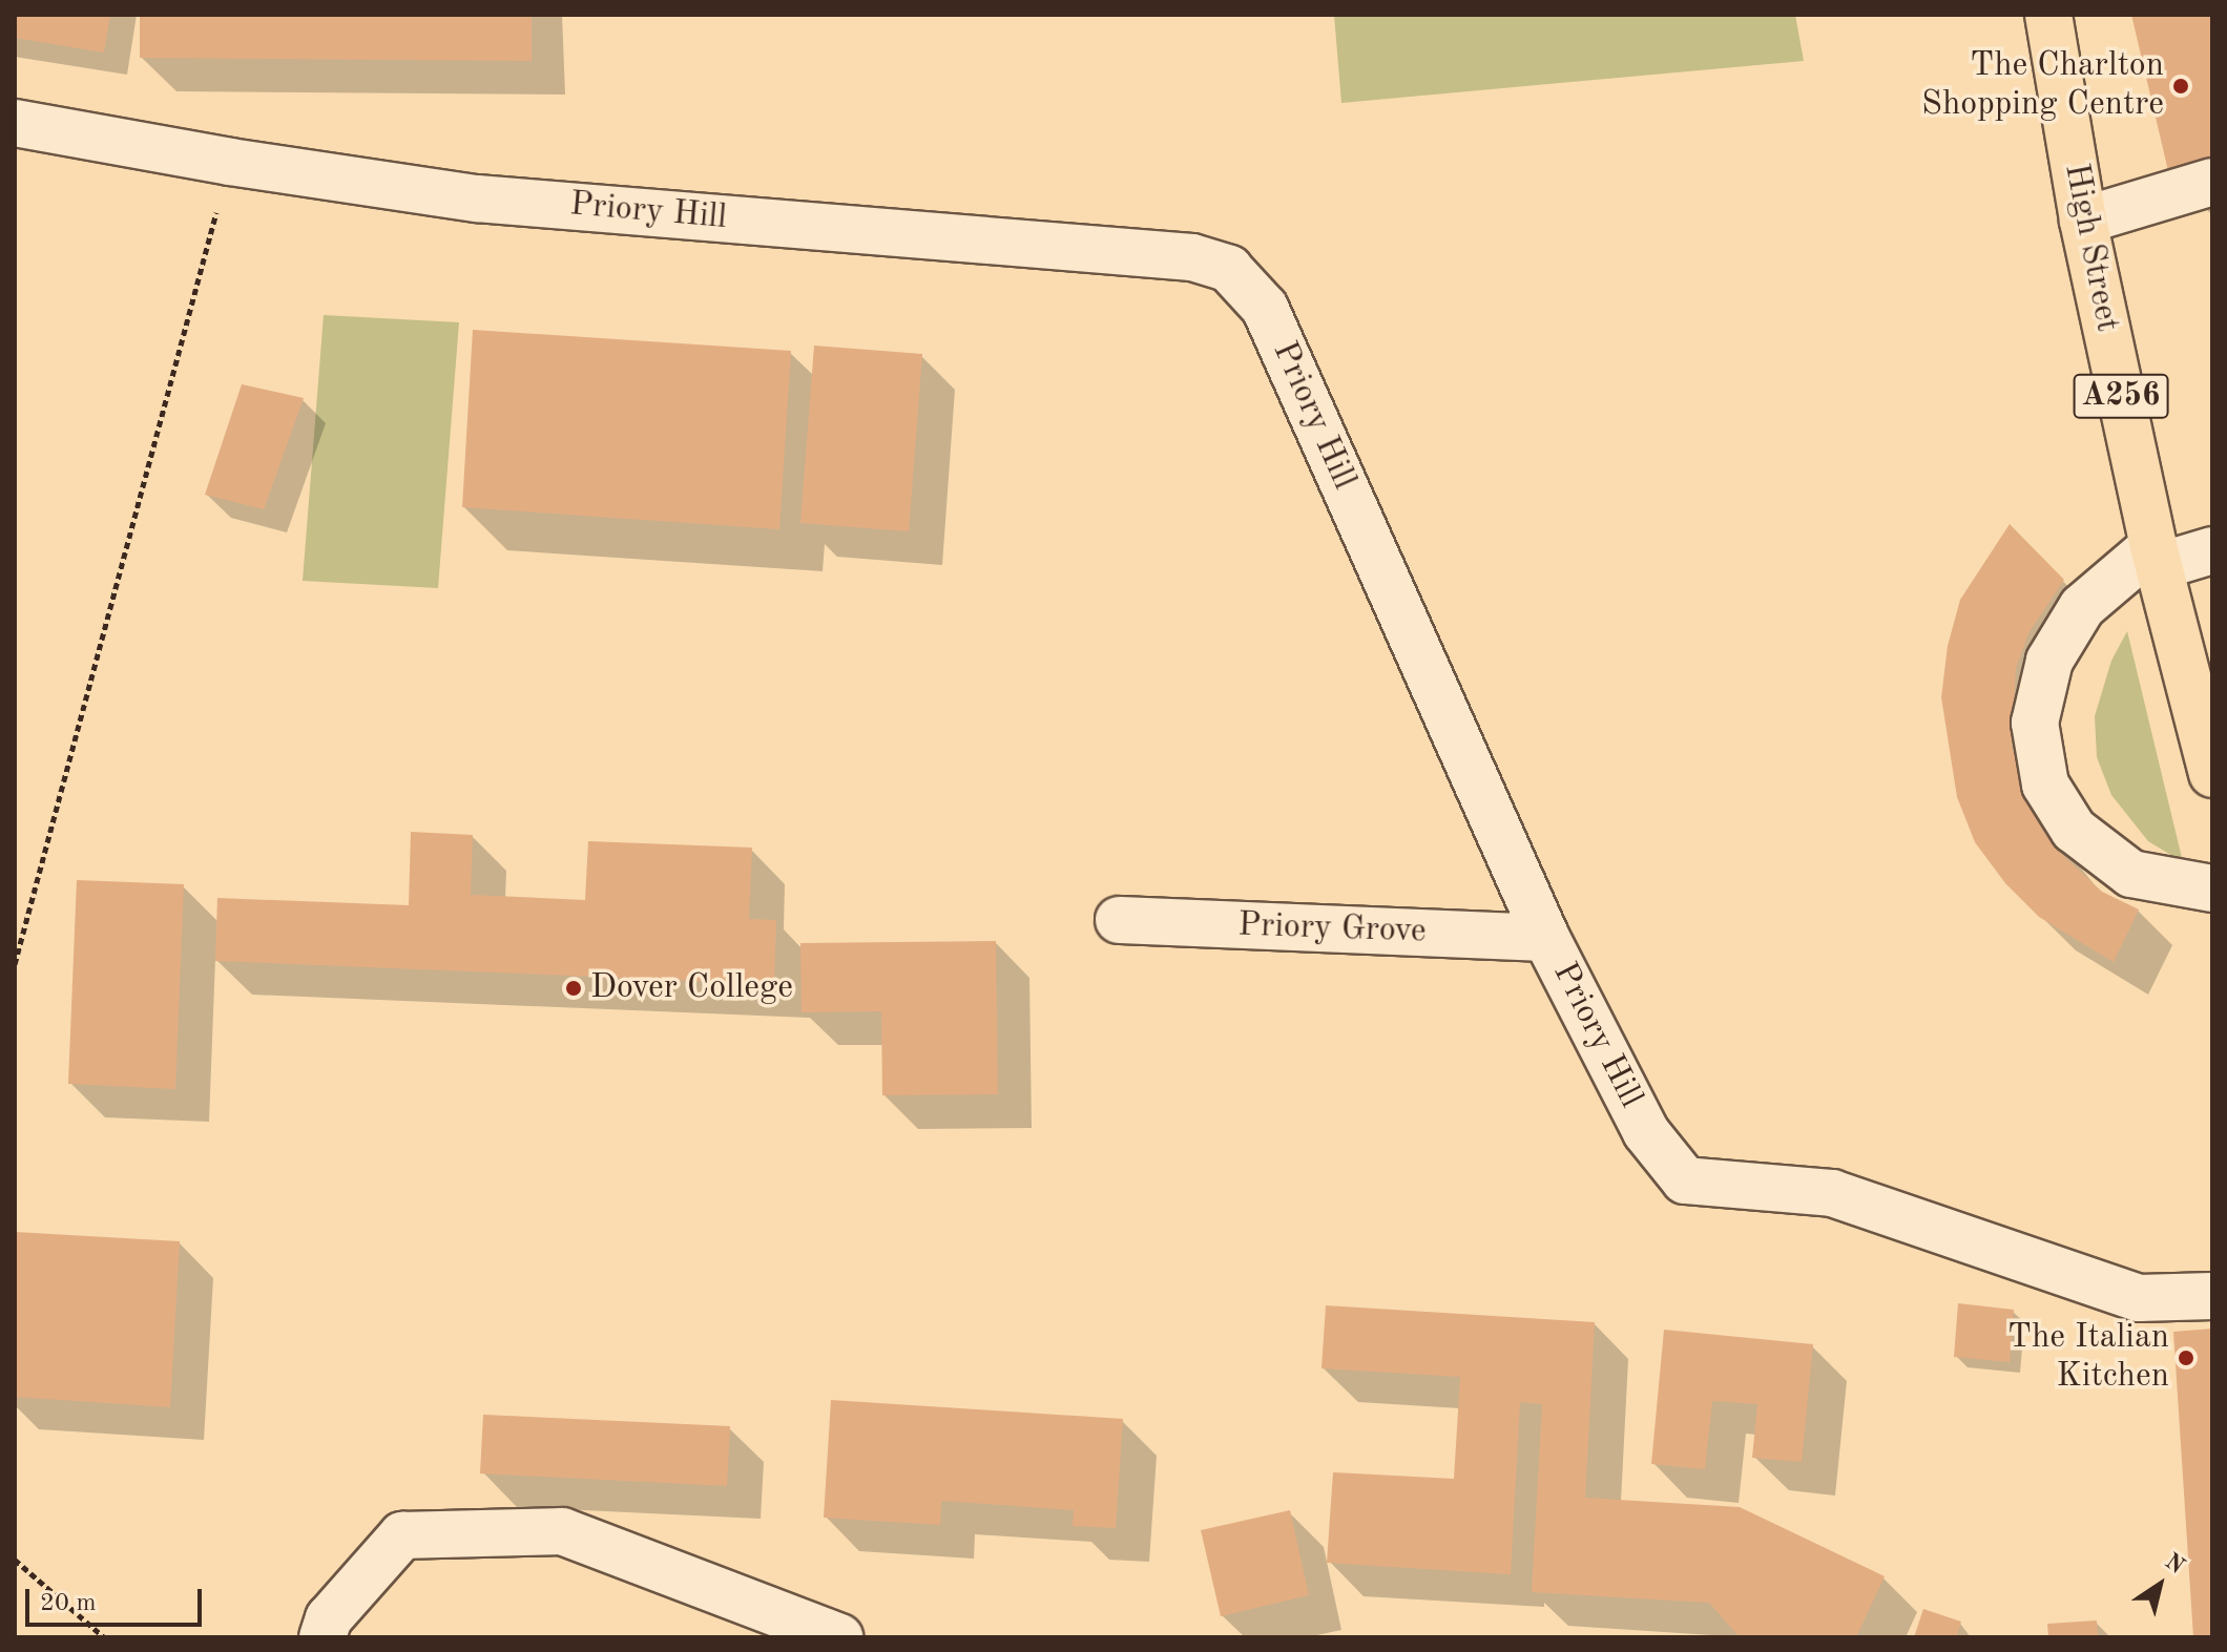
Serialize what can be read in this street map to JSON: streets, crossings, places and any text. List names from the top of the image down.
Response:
{
  "streets": {
    "main road": ["High Street", "A256"],
    "street": ["Priory Hill", "Priory Grove"]
  },
  "crossings": [
    ["Priory Hill", "Priory Grove"]
  ],
  "places": ["The Charlton Shopping Centre", "Dover College", "The Italian Kitchen"],
  "scale_bar": "20 m",
  "north": "top right"
}
